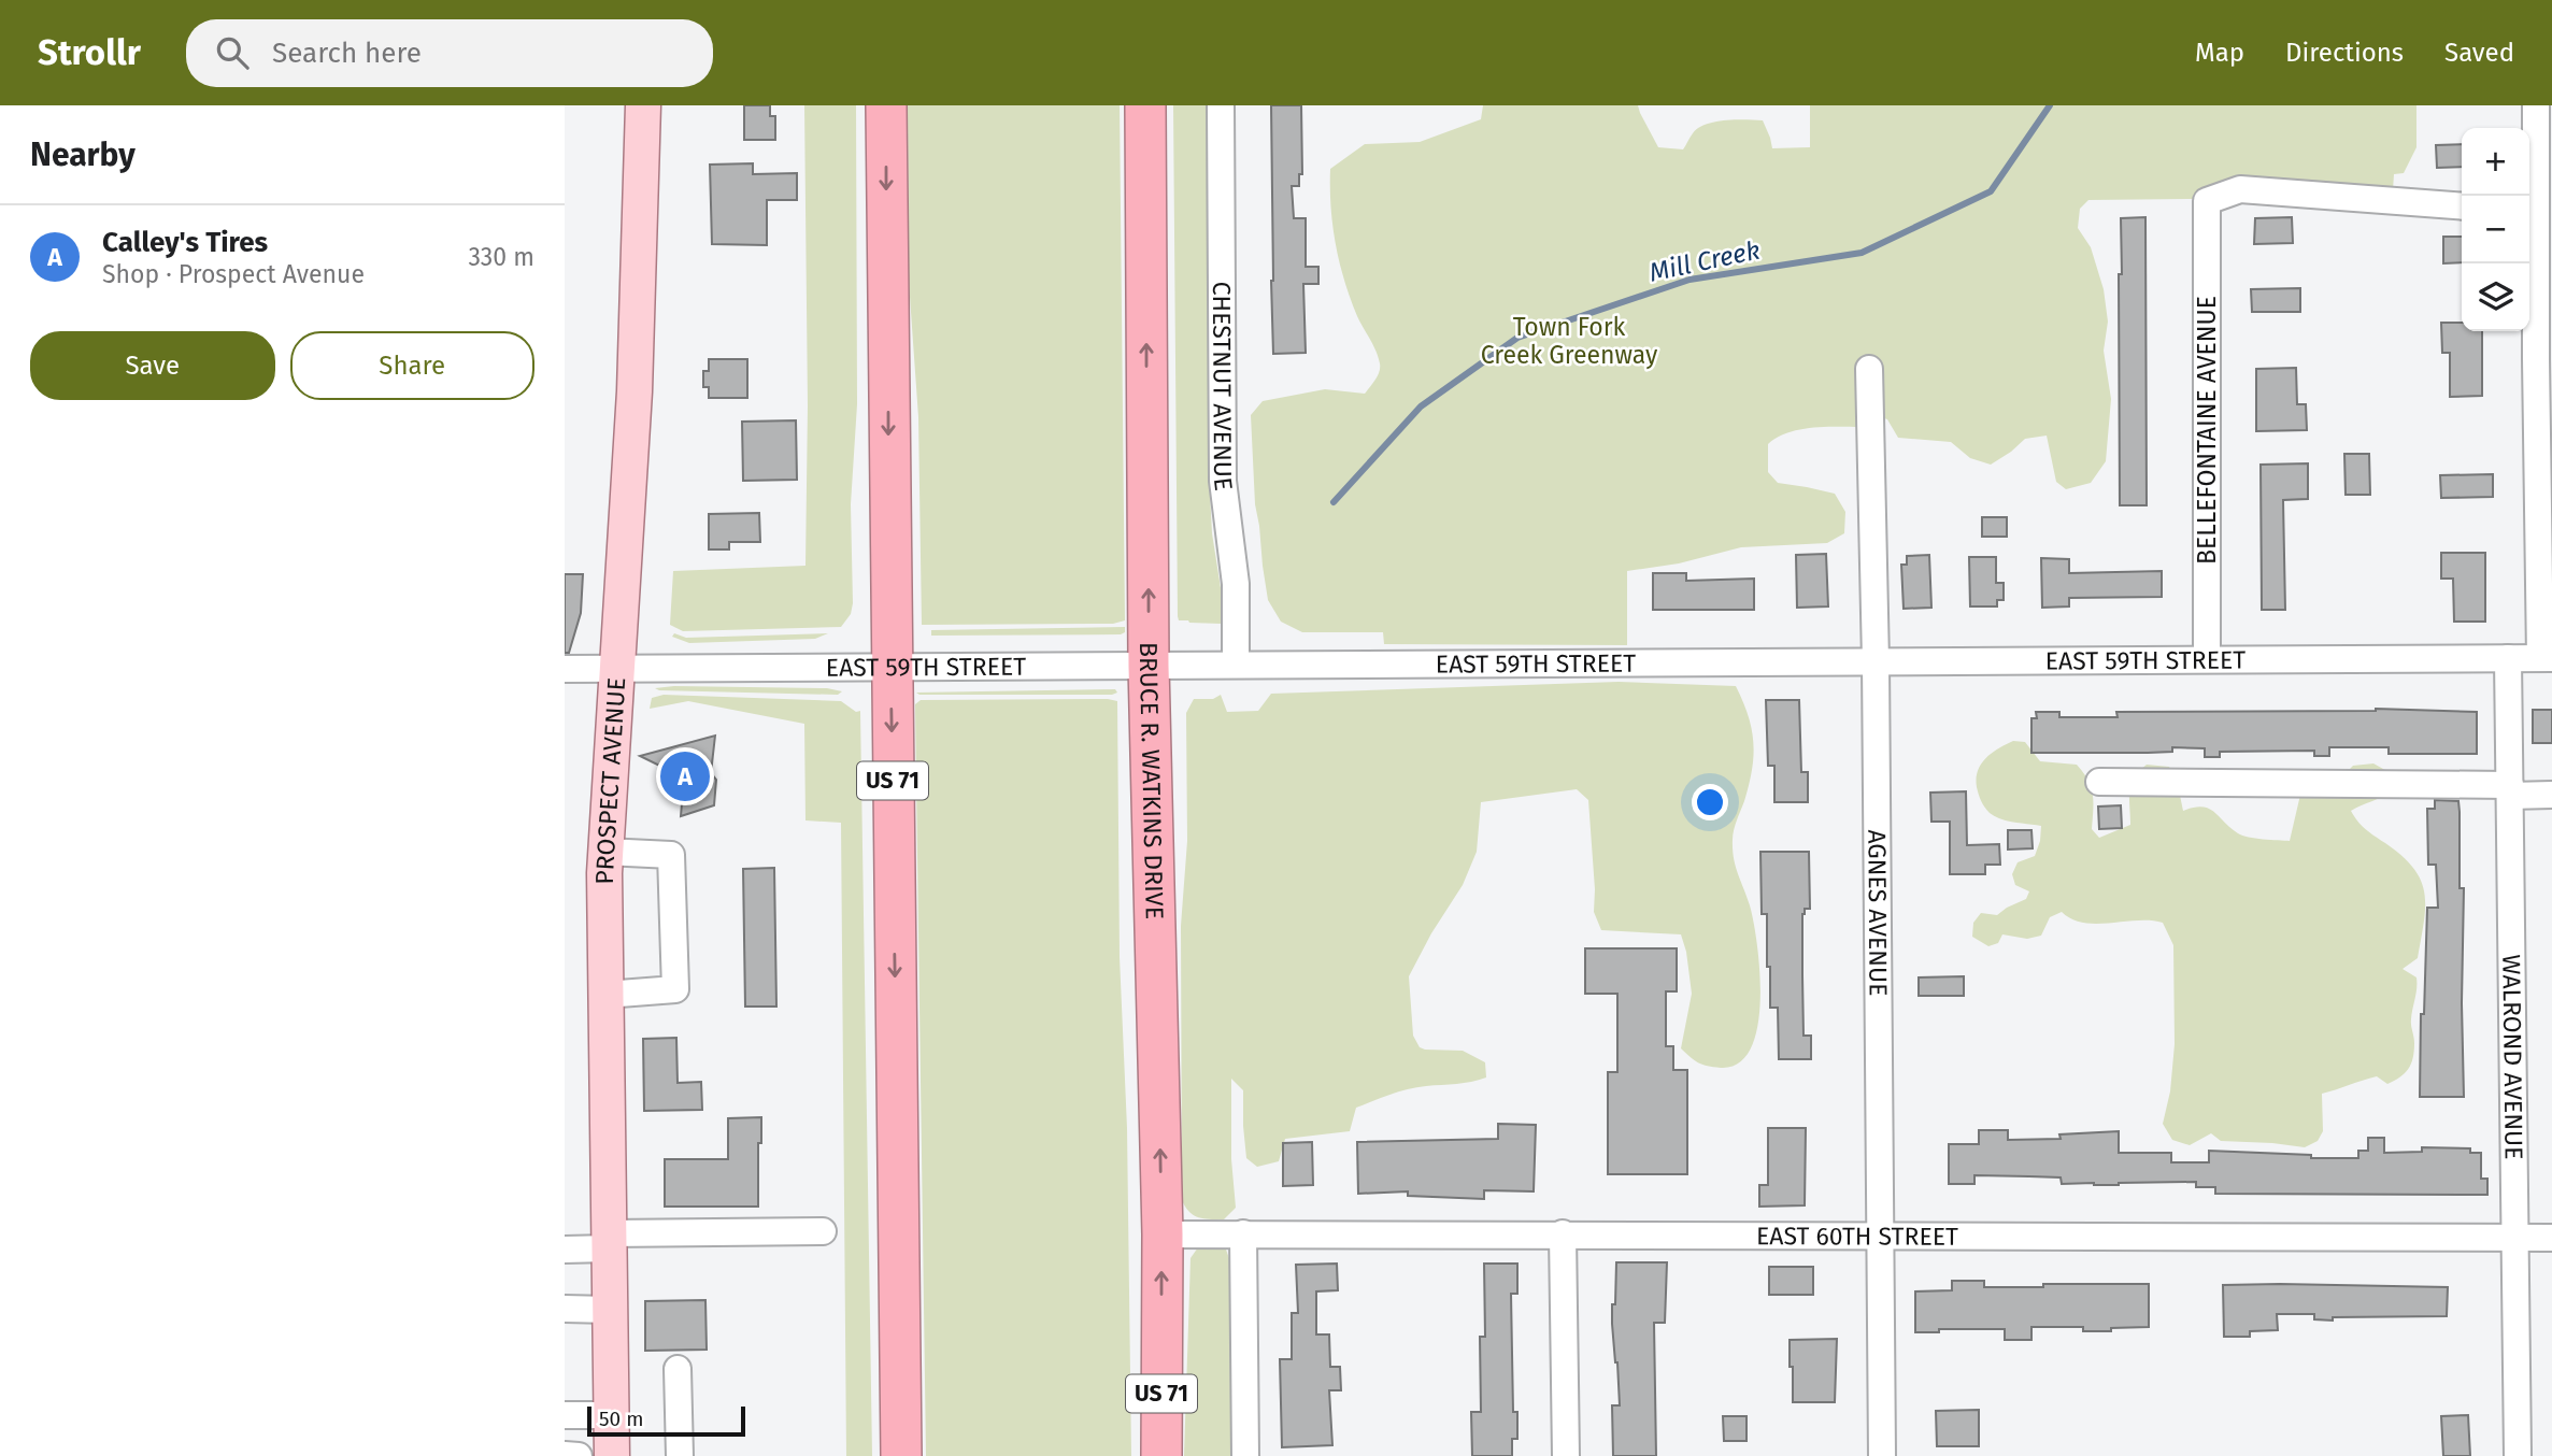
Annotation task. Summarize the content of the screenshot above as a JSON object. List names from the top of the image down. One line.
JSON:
{"streets":{"highway":["US 71","BRUCE R. WATKINS DRIVE"],"main road":["PROSPECT AVENUE"],"street":["CHESTNUT AVENUE","BELLEFONTAINE AVENUE","EAST 59TH STREET","AGNES AVENUE","WALROND AVENUE","EAST 60TH STREET"]},"crossings":[["CHESTNUT AVENUE","EAST 59TH STREET"],["BELLEFONTAINE AVENUE","EAST 59TH STREET"],["EAST 59TH STREET","PROSPECT AVENUE"],["EAST 59TH STREET","US 71"],["EAST 59TH STREET","BRUCE R. WATKINS DRIVE"],["EAST 59TH STREET","AGNES AVENUE"],["EAST 59TH STREET","WALROND AVENUE"],["BRUCE R. WATKINS DRIVE","EAST 60TH STREET"],["AGNES AVENUE","EAST 60TH STREET"],["WALROND AVENUE","EAST 60TH STREET"]],"water":["Mill Creek"],"parks":["Town Fork Creek Greenway"],"scale_bar":"50 m","page":{"header":"Strollr","search":"Search here","nav":["Map","Directions","Saved"],"heading":"Nearby","map_buttons":["+","−"],"list":[{"mark":"A","name":"Calley's Tires","note":"Shop · Prospect Avenue","value":"330 m"}],"buttons":["Save","Share"],"pins":"A","scale":"50 m"}}
